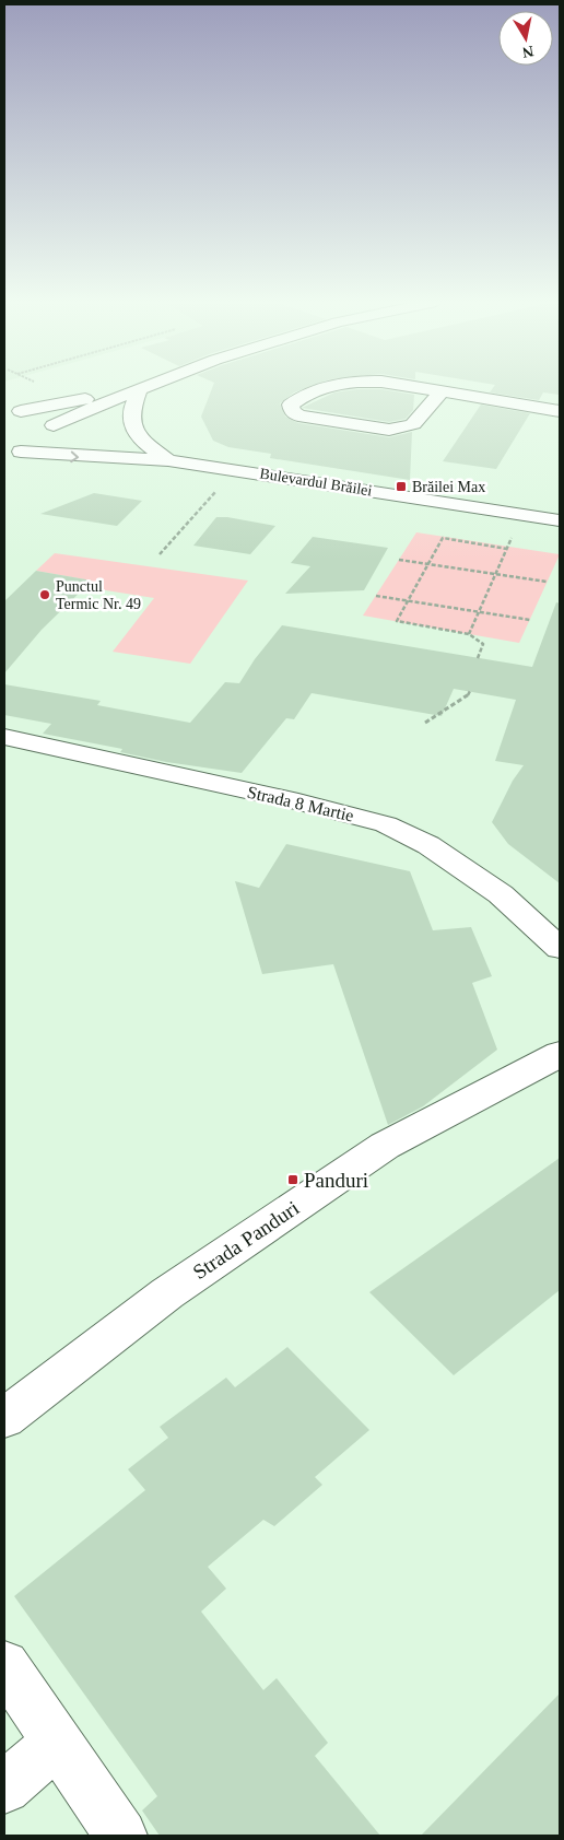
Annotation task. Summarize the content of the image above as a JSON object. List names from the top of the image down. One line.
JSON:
{"streets":{"main road":["Bulevardul Brăilei","Strada 8 Martie","Strada Panduri"]},"places":{"transit":["Brăilei Max","Panduri"],"other":["Punctul Termic Nr. 49"]},"north":"bottom"}
